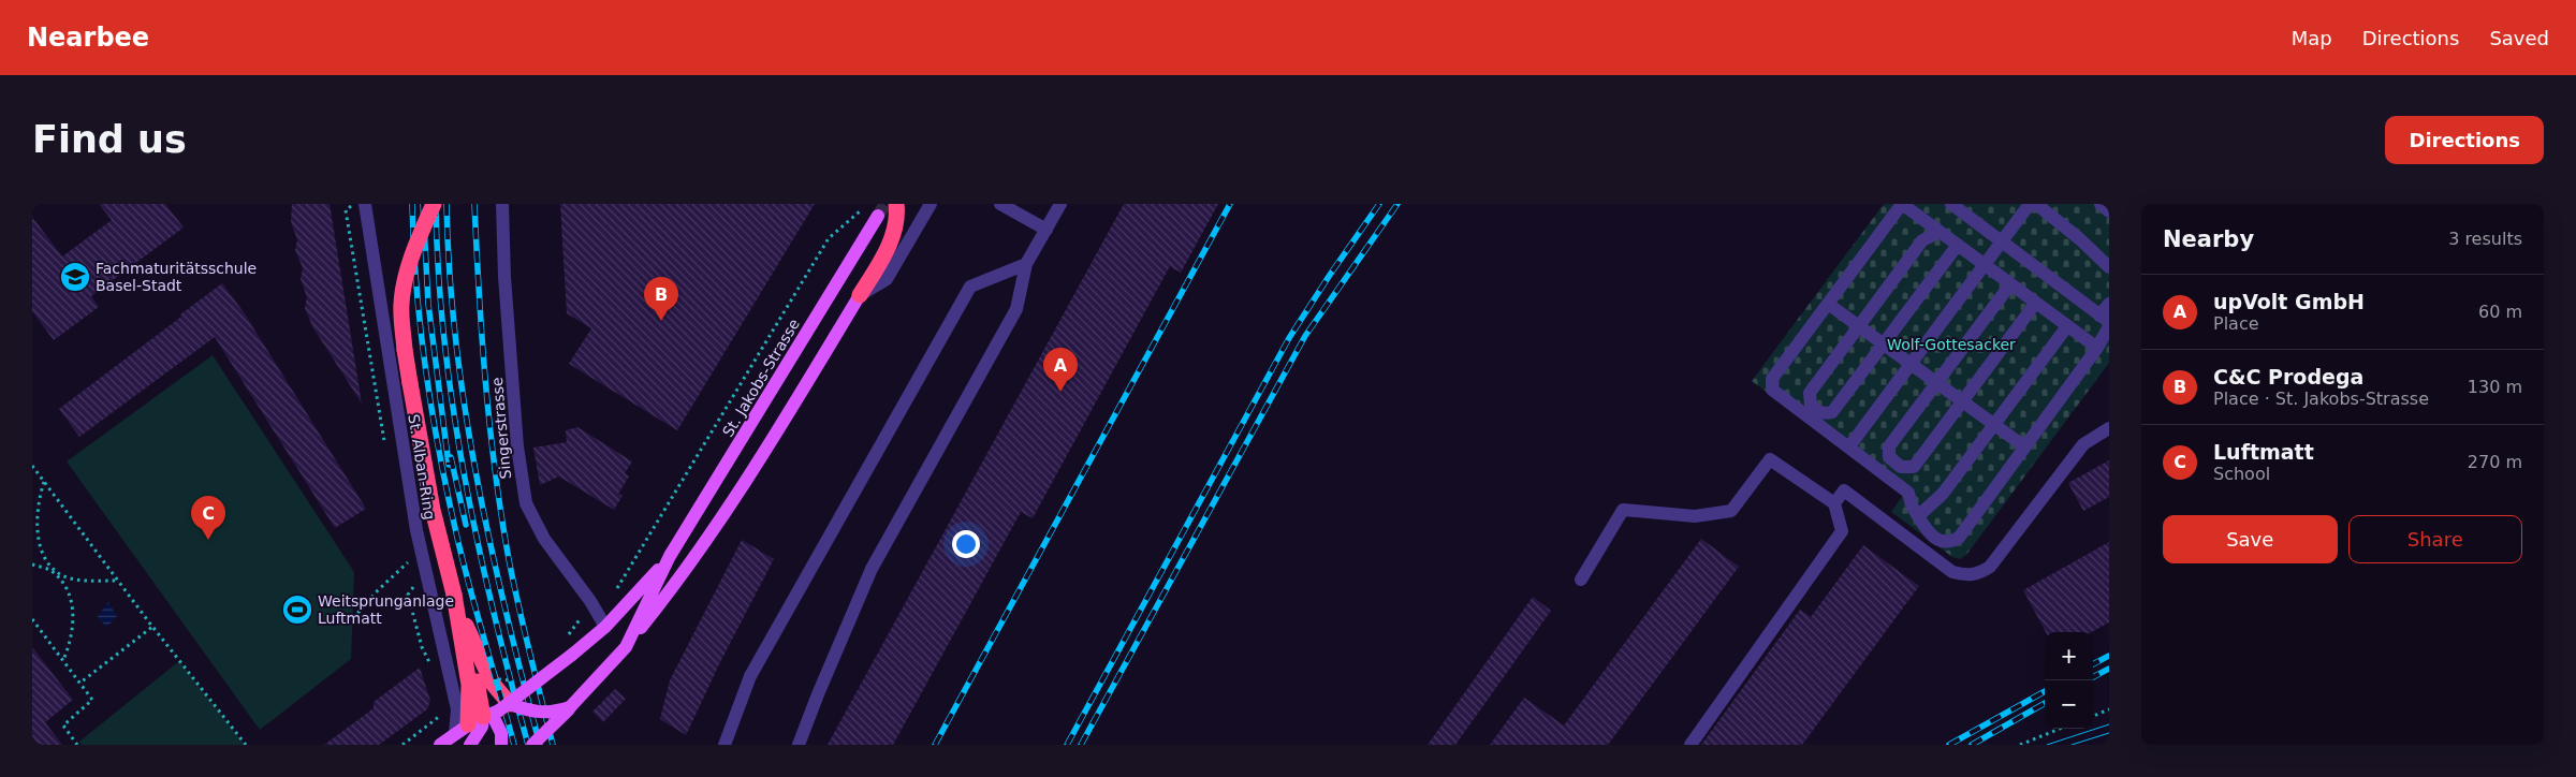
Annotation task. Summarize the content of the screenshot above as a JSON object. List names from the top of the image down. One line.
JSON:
{"streets":{"main road":["St. Jakobs-Strasse"],"street":["Singerstrasse","St. Alban-Ring"]},"crossings":[["St. Jakobs-Strasse","Singerstrasse"],["St. Jakobs-Strasse","St. Alban-Ring"]],"parks":["Wolf-Gottesacker"],"places":{"school or university":["Fachmaturitätsschule Basel-Stadt"],"sports":["Weitsprunganlage Luftmatt"]},"page":{"header":"Nearbee","nav":["Map","Directions","Saved"],"buttons":["Directions",["Save","Share"]],"title":"Find us","heading":["Nearby","3 results"],"list":[{"mark":"A","name":"upVolt GmbH","note":"Place","value":"60 m"},{"mark":"B","name":"C&C Prodega","note":"Place · St. Jakobs-Strasse","value":"130 m"},{"mark":"C","name":"Luftmatt","note":"School","value":"270 m"}],"pins":["B","A","C"],"map_buttons":["+","−"]}}
